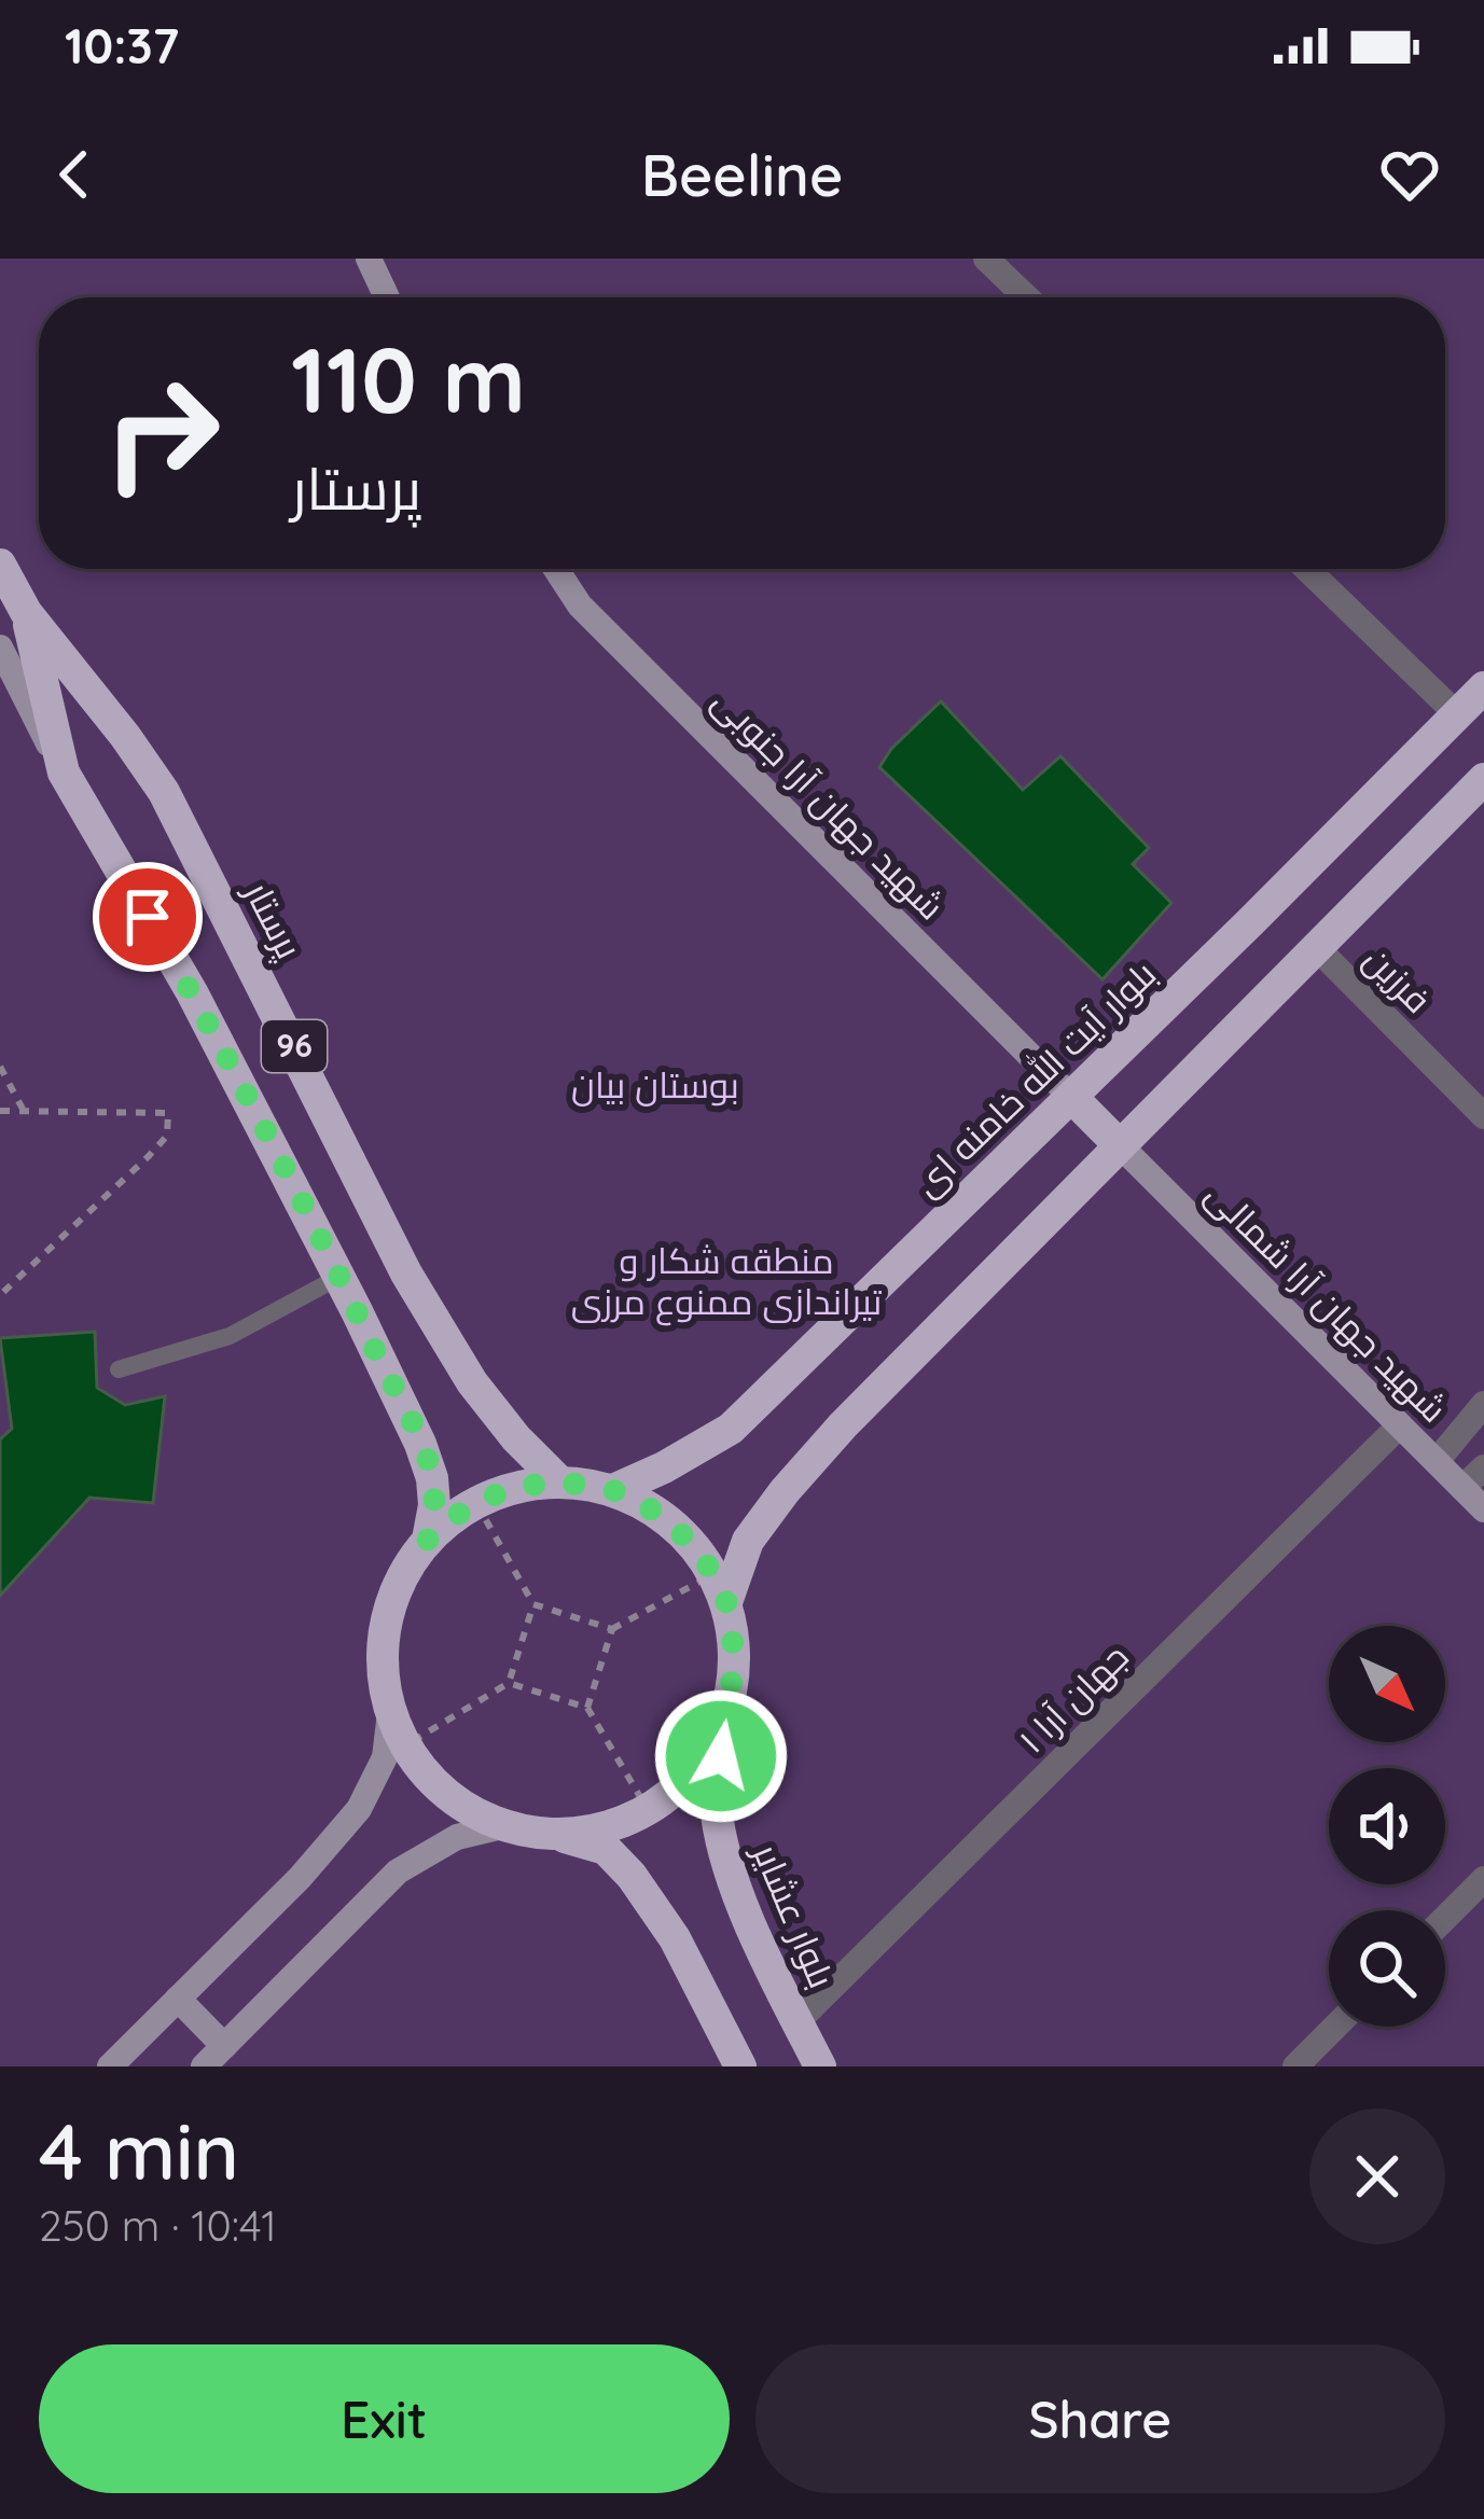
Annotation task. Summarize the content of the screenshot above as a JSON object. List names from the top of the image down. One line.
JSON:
{"streets":{"main road":["پرستار","96","بلوار آیت الله خامنه ای","بلوار عشایر"],"street":["شهید جهان آرا جنوبی","فرزین","شهید جهان آرا شمالی","جهان آرا ۱"]},"crossings":[["شهید جهان آرا جنوبی","بلوار آیت الله خامنه ای"],["پرستار","96"],["شهید جهان آرا شمالی","جهان آرا ۱"],["جهان آرا ۱","بلوار عشایر"]],"parks":["بوستان بیان","منطقه شکار و تیراندازی ممنوع مرزی"],"north":"bottom right","page":{"status":"10:37","header":"Beeline","turn":["110 m","پرستار"],"heading":["4 min","250 m · 10:41"],"buttons":["Exit","Share"]}}
